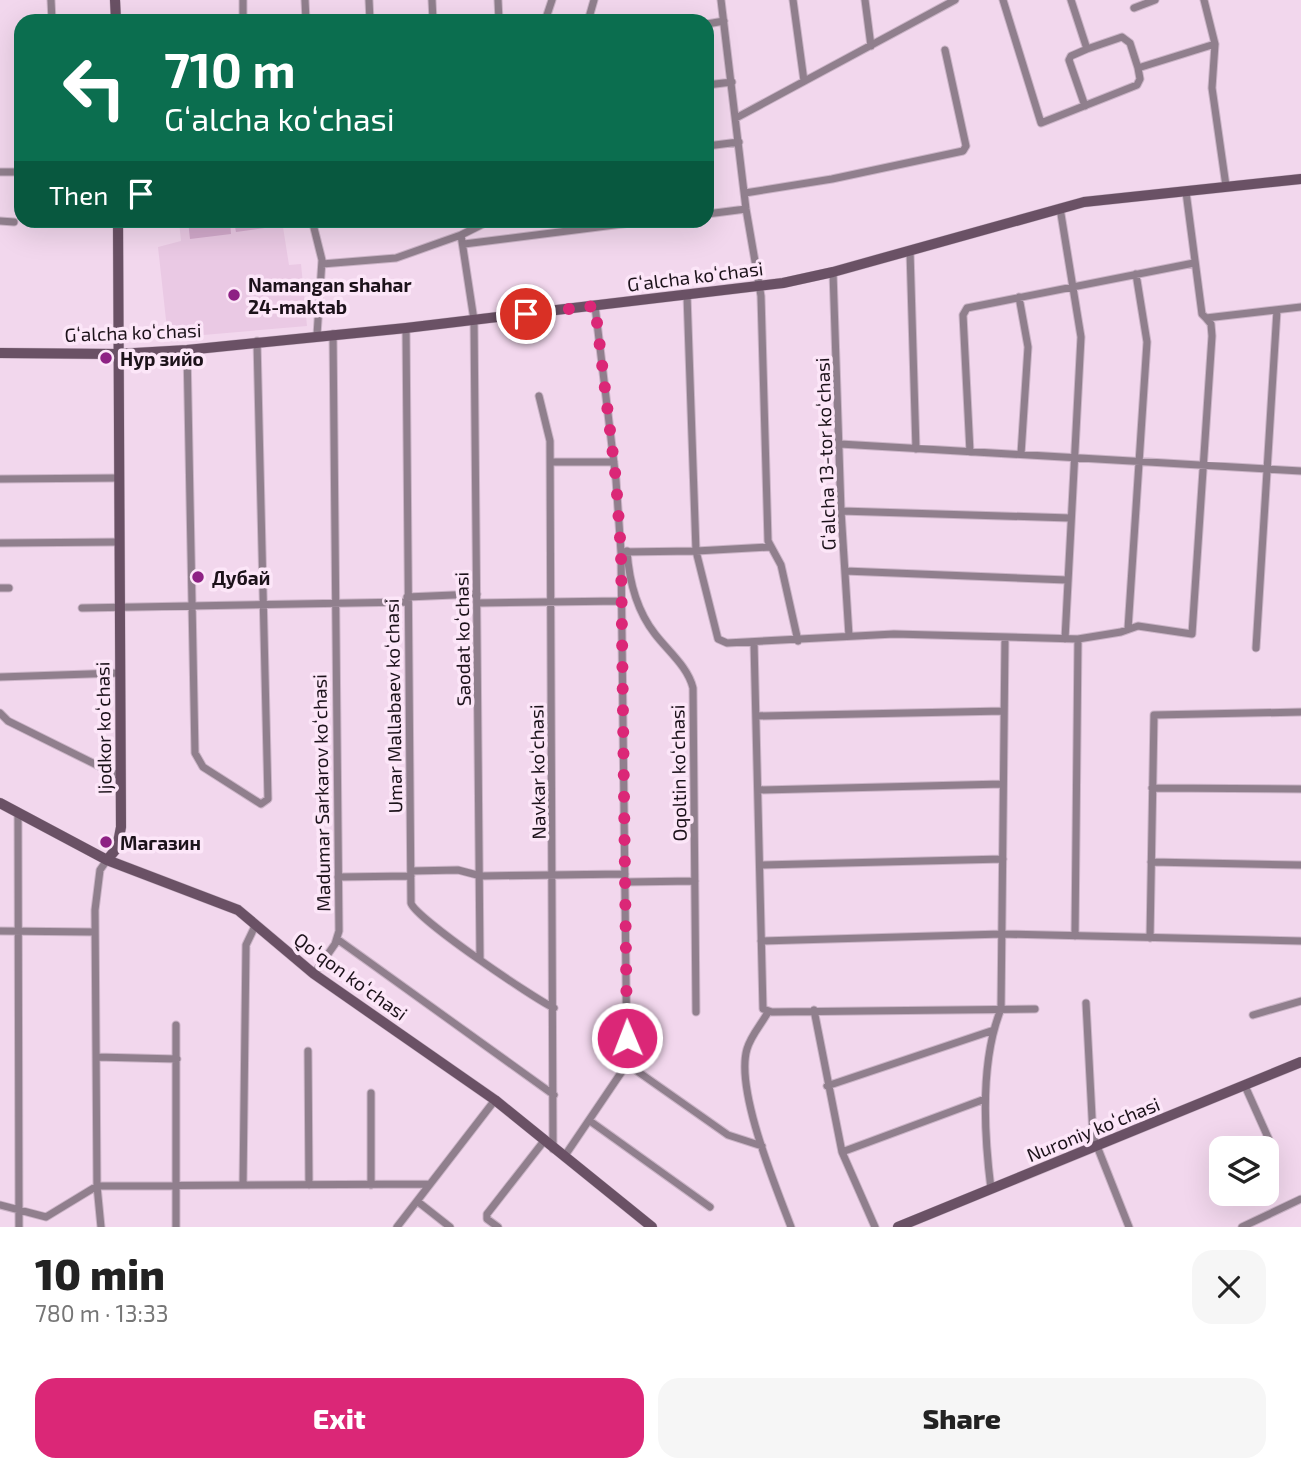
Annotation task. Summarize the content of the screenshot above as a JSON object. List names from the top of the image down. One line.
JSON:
{"streets":{"street":["Gʻalcha koʻchasi","Gʻalcha 13-tor koʻchasi","Saodat koʻchasi","Umar Mallabaev koʻchasi","Ijodkor koʻchasi","Navkar koʻchasi","Oqoltin koʻchasi","Madumar Sarkarov koʻchasi","Qoʻqon koʻchasi","Nuroniy koʻchasi"]},"crossings":[["Gʻalcha koʻchasi","Gʻalcha 13-tor koʻchasi"],["Gʻalcha koʻchasi","Saodat koʻchasi"],["Gʻalcha koʻchasi","Umar Mallabaev koʻchasi"],["Gʻalcha koʻchasi","Ijodkor koʻchasi"],["Gʻalcha koʻchasi","Madumar Sarkarov koʻchasi"],["Saodat koʻchasi","Umar Mallabaev koʻchasi"],["Umar Mallabaev koʻchasi","Navkar koʻchasi"],["Ijodkor koʻchasi","Qoʻqon koʻchasi"],["Navkar koʻchasi","Qoʻqon koʻchasi"],["Madumar Sarkarov koʻchasi","Qoʻqon koʻchasi"]],"places":["Namangan shahar 24-maktab","Нур зийо","Дубай","Магазин"],"page":{"turn":["710 m","Gʻalcha koʻchasi"],"then":"Then","heading":["10 min","780 m · 13:33"],"buttons":["Exit","Share"]}}
